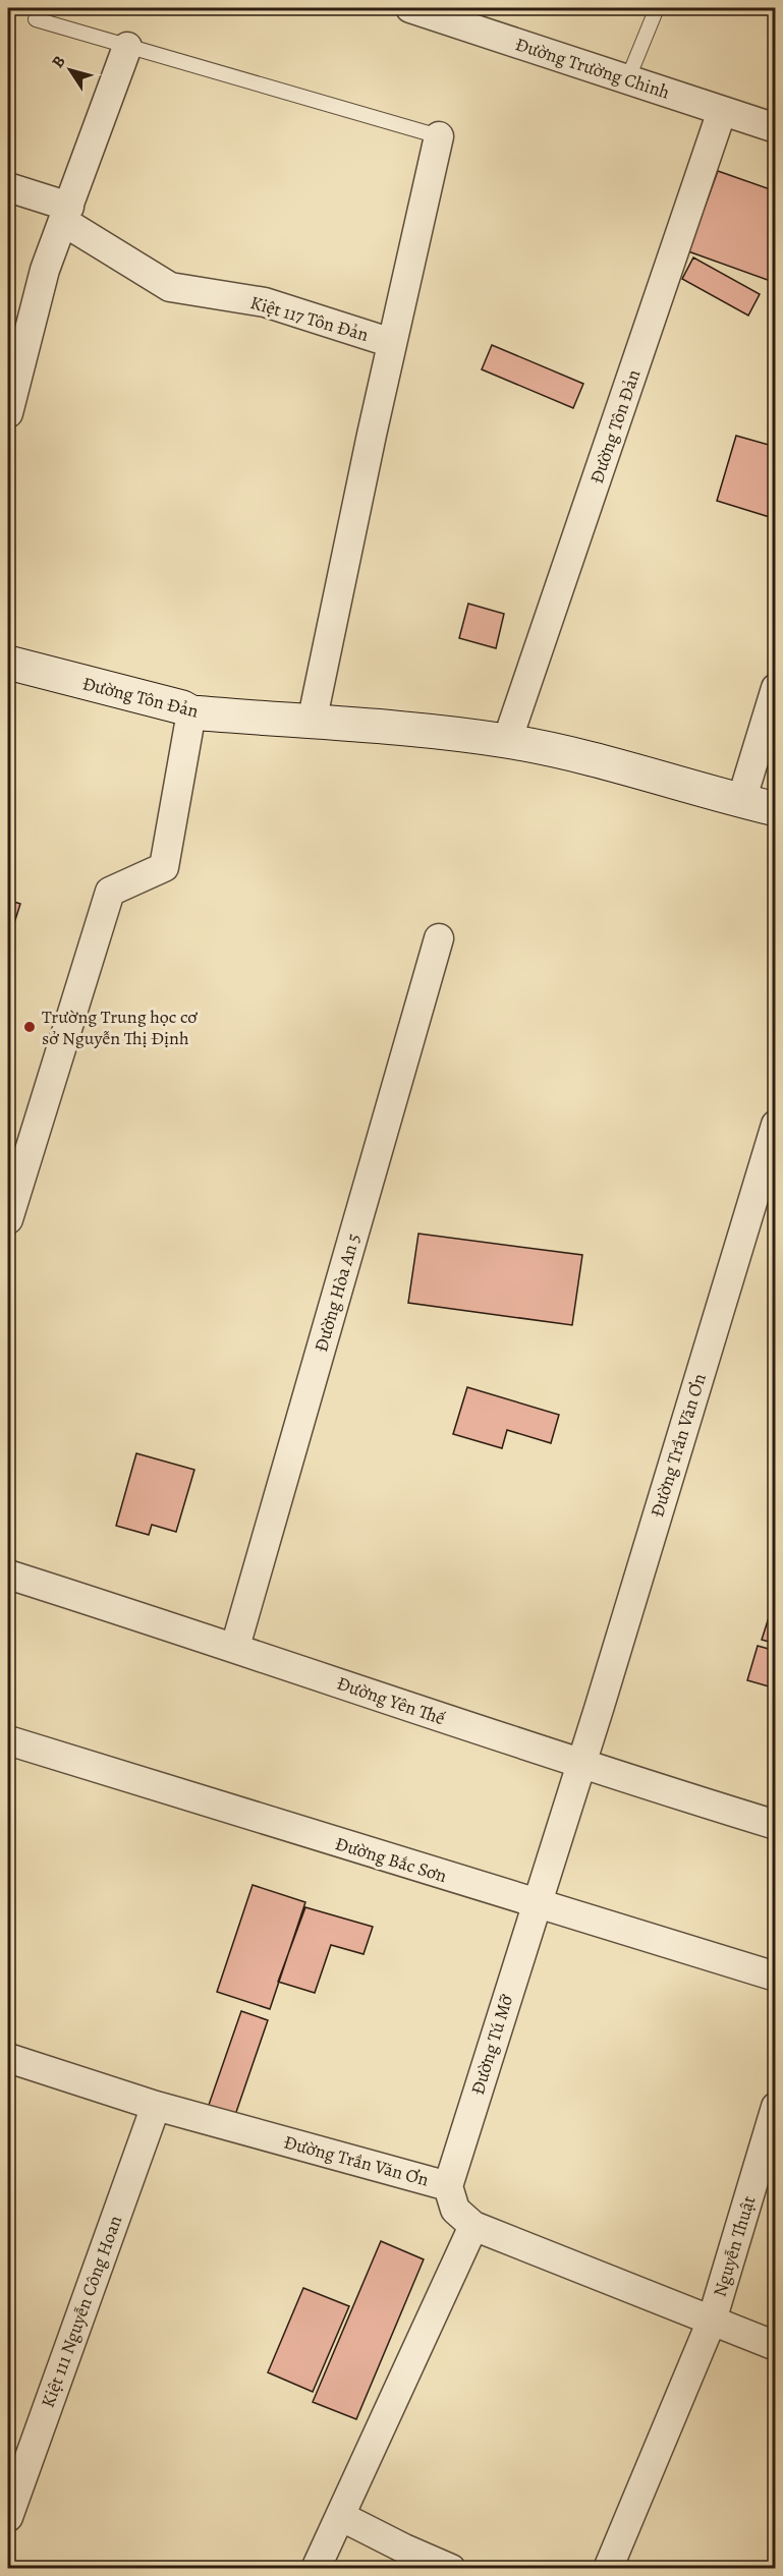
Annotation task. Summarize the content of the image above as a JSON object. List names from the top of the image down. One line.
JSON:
{"streets":{"street":["Đường Trường Chinh","Kiệt 117 Tôn Đản","Đường Tôn Đản","Đường Hòa An 5","Đường Trần Văn Ơn","Đường Yên Thế","Đường Bắc Sơn","Đường Tú Mỡ","Nguyễn Thuật","Kiệt 111 Nguyễn Công Hoan"]},"crossings":[["Đường Trường Chinh","Đường Tôn Đản"],["Đường Hòa An 5","Đường Yên Thế"],["Đường Trần Văn Ơn","Đường Yên Thế"],["Đường Trần Văn Ơn","Đường Tú Mỡ"],["Đường Trần Văn Ơn","Nguyễn Thuật"],["Đường Trần Văn Ơn","Kiệt 111 Nguyễn Công Hoan"],["Đường Bắc Sơn","Đường Tú Mỡ"]],"places":["Trường Trung học cơ sở Nguyễn Thị Định"],"north":"top left"}
